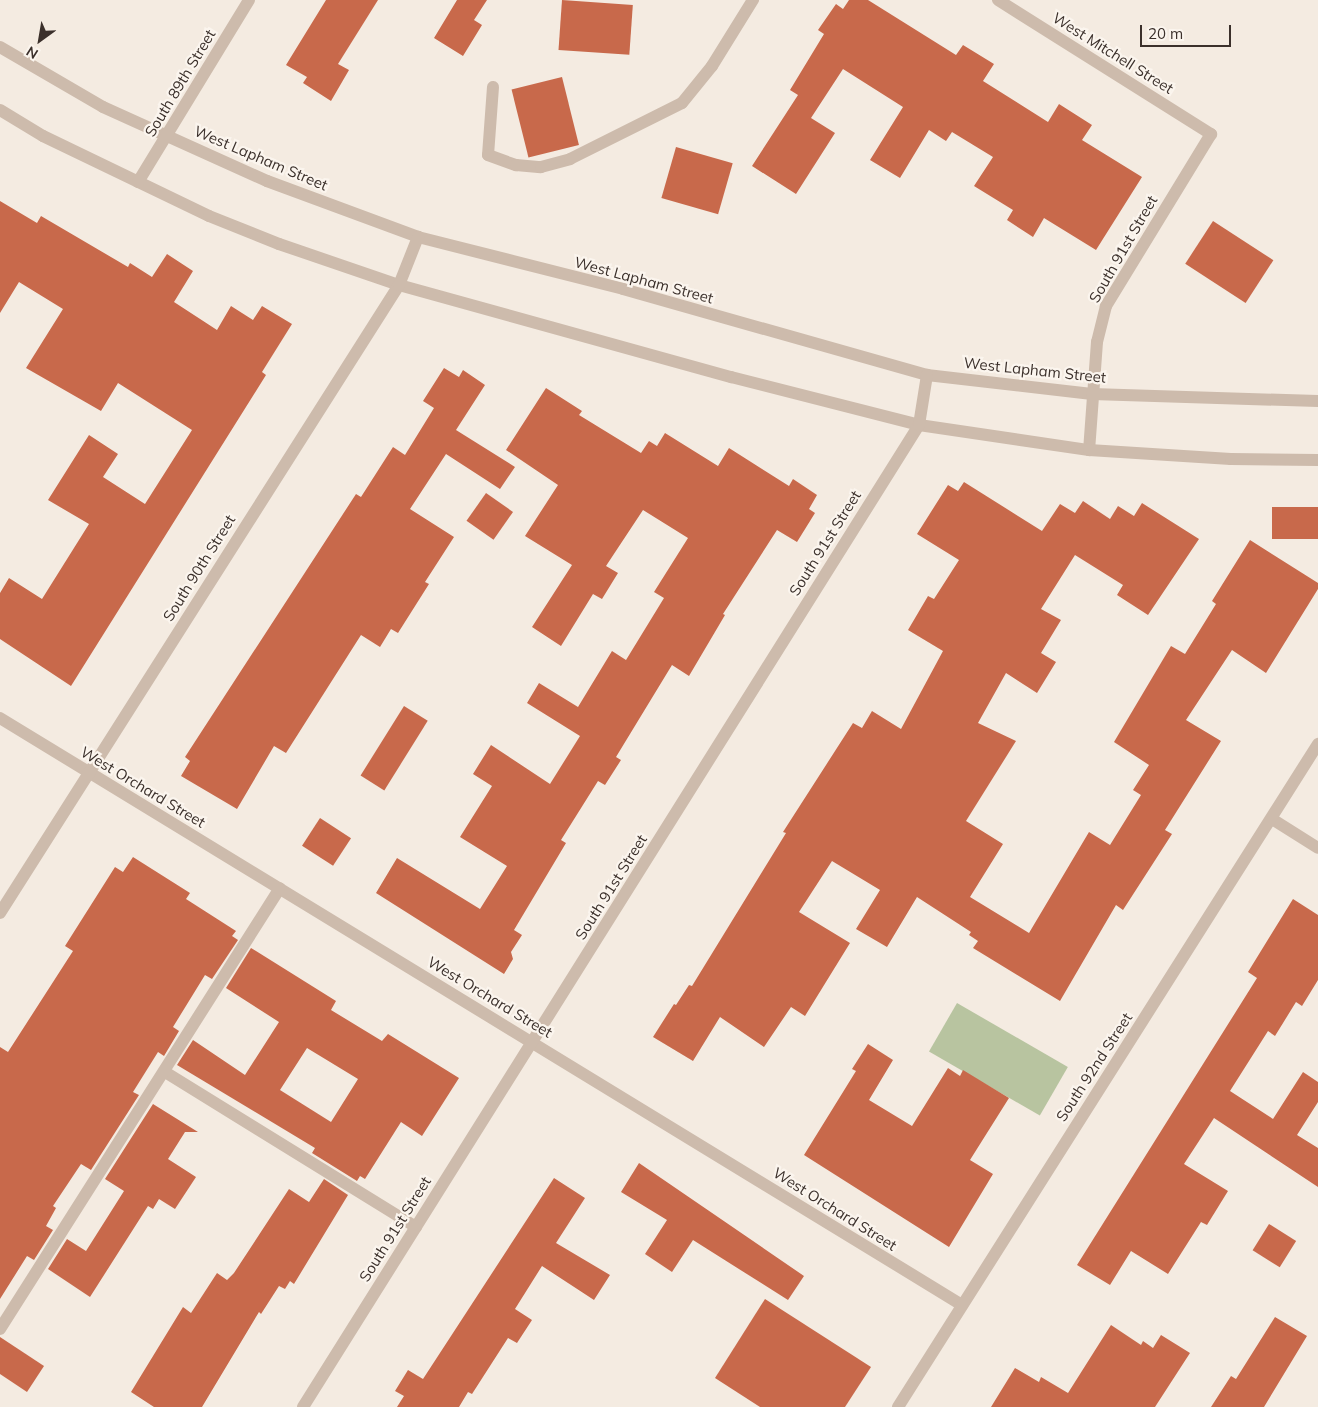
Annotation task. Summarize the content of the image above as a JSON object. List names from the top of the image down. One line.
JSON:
{"streets":{"street":["West Mitchell Street","South 89th Street","West Lapham Street","South 91st Street","South 90th Street","West Orchard Street","South 92nd Street"]},"crossings":[["West Mitchell Street","South 91st Street"],["South 89th Street","West Lapham Street"],["West Lapham Street","South 91st Street"],["West Lapham Street","South 90th Street"],["South 91st Street","West Orchard Street"],["South 90th Street","West Orchard Street"],["West Orchard Street","South 92nd Street"]],"scale_bar":"20 m","north":"bottom left"}
